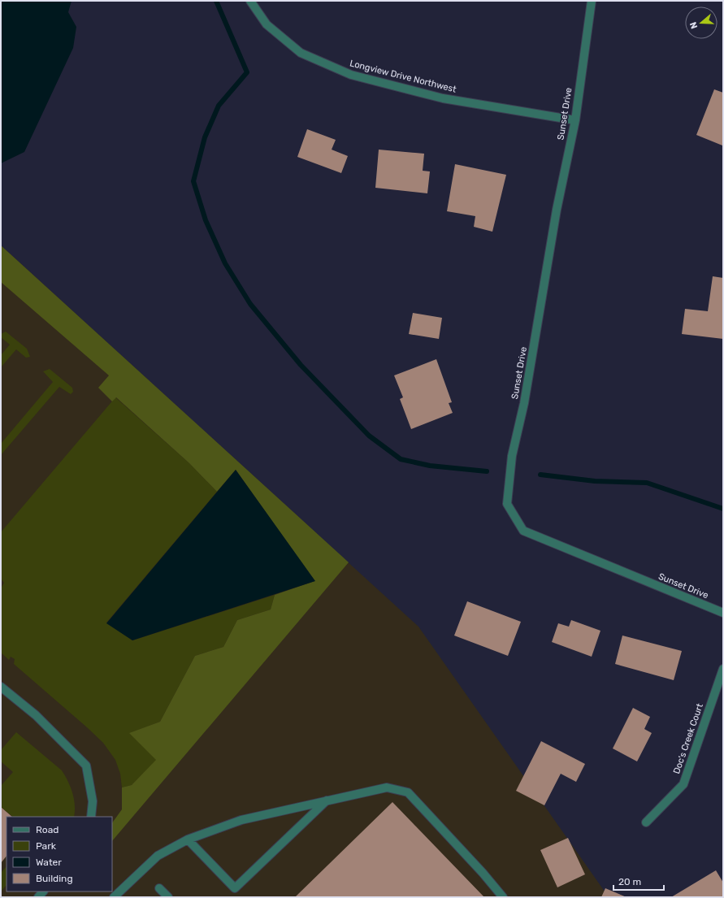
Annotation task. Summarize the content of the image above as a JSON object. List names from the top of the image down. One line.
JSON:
{"streets":{"street":["Longview Drive Northwest","Sunset Drive","Doc's Creek Court"]},"crossings":[["Longview Drive Northwest","Sunset Drive"]],"legend":["Road","Park","Water","Building"],"scale_bar":"20 m","north":"left"}
